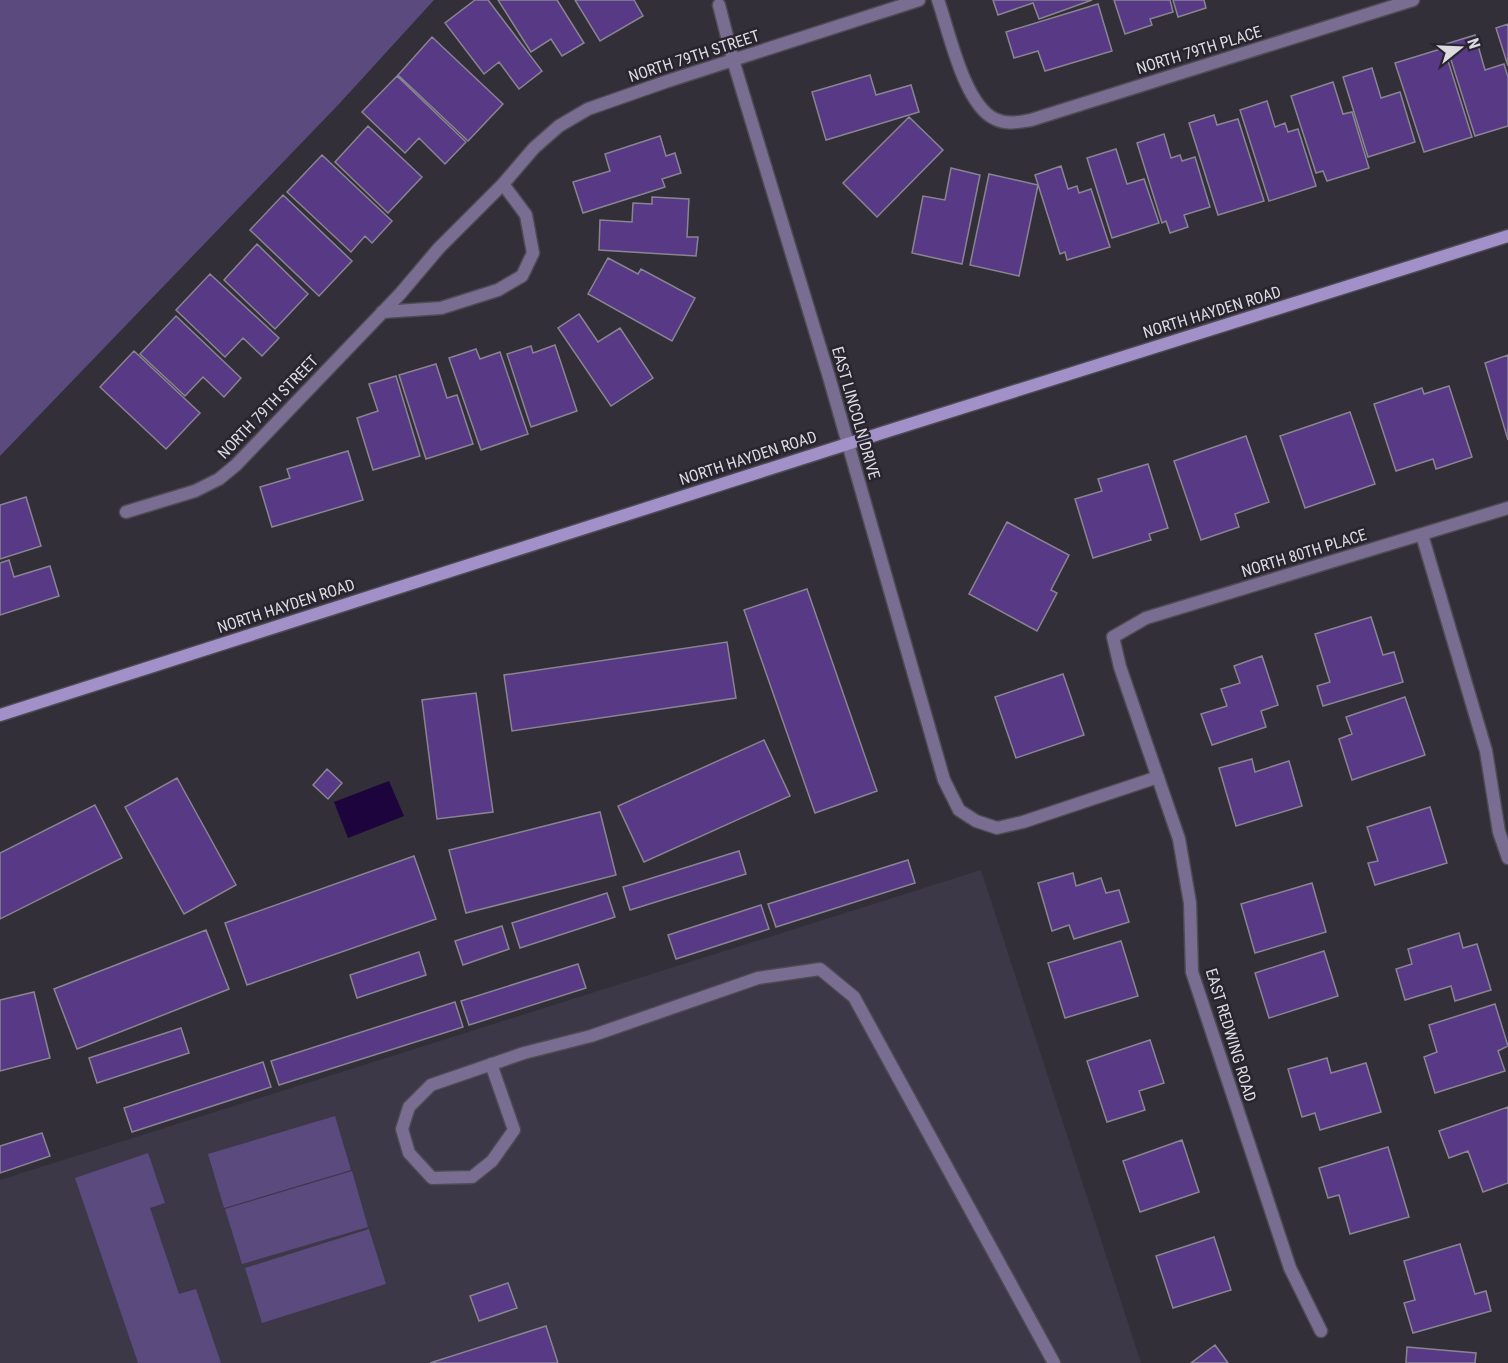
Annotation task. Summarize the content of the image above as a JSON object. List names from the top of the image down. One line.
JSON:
{"streets":{"main road":["NORTH HAYDEN ROAD"],"street":["NORTH 79TH PLACE","NORTH 79TH STREET","EAST LINCOLN DRIVE","NORTH 80TH PLACE","EAST REDWING ROAD"]},"crossings":[["NORTH 79TH STREET","EAST LINCOLN DRIVE"],["NORTH HAYDEN ROAD","EAST LINCOLN DRIVE"],["EAST LINCOLN DRIVE","EAST REDWING ROAD"],["NORTH 80TH PLACE","EAST REDWING ROAD"]],"north":"right"}
